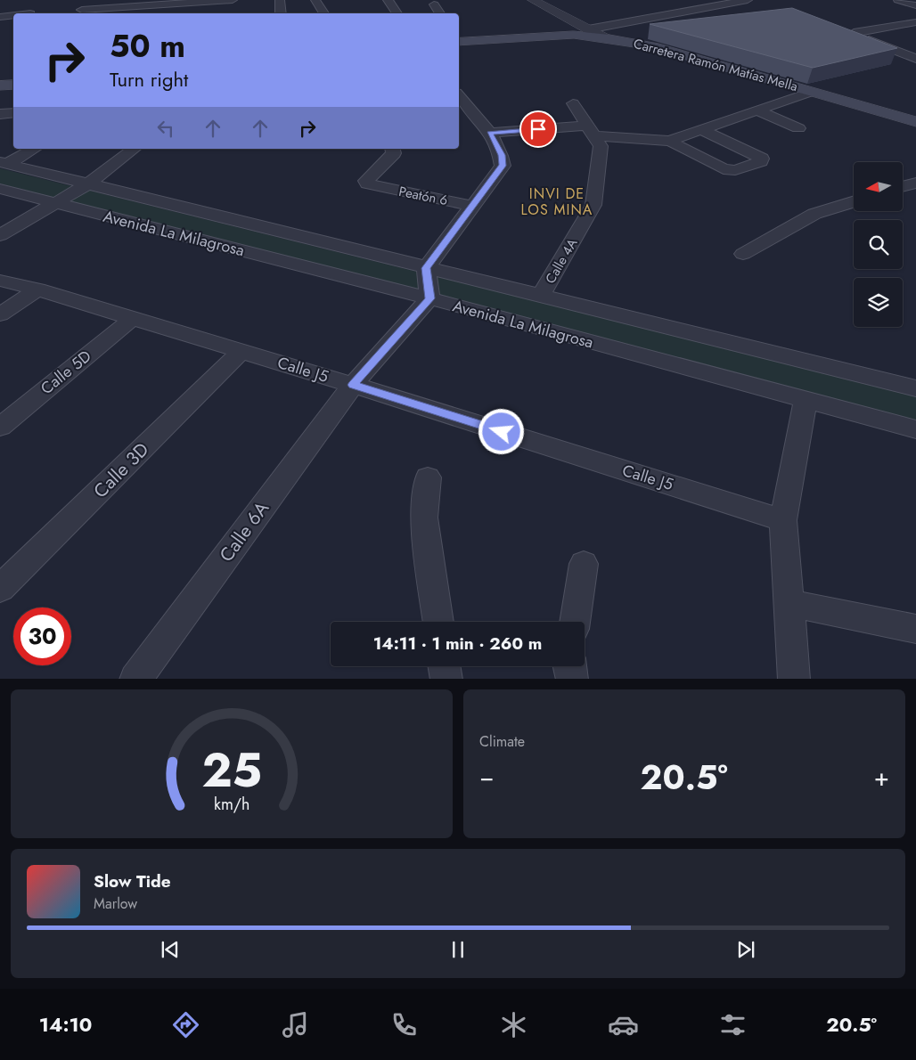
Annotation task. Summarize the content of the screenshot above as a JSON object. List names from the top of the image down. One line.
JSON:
{"streets":{"main road":["Carretera Ramón Matías Mella"],"street":["Peatón 6","Avenida La Milagrosa","Calle 4A","Calle J5","Calle 5D","Calle 3D","Calle 6A"]},"crossings":[["Avenida La Milagrosa","Calle 4A"],["Avenida La Milagrosa","Calle 6A"],["Calle J5","Calle 5D"],["Calle J5","Calle 3D"],["Calle J5","Calle 6A"]],"districts":["INVI DE LOS MINA"],"north":"left","page":{"turn":["50 m","Turn right"],"limit":"30","trip":"14:11 · 1 min · 260 m","tile":"Climate","heat":["−","20.5°","+"],"song":["Slow Tide","Marlow"],"tabs":["14:10","20.5°"],"gauge":["25","km/h"]}}
